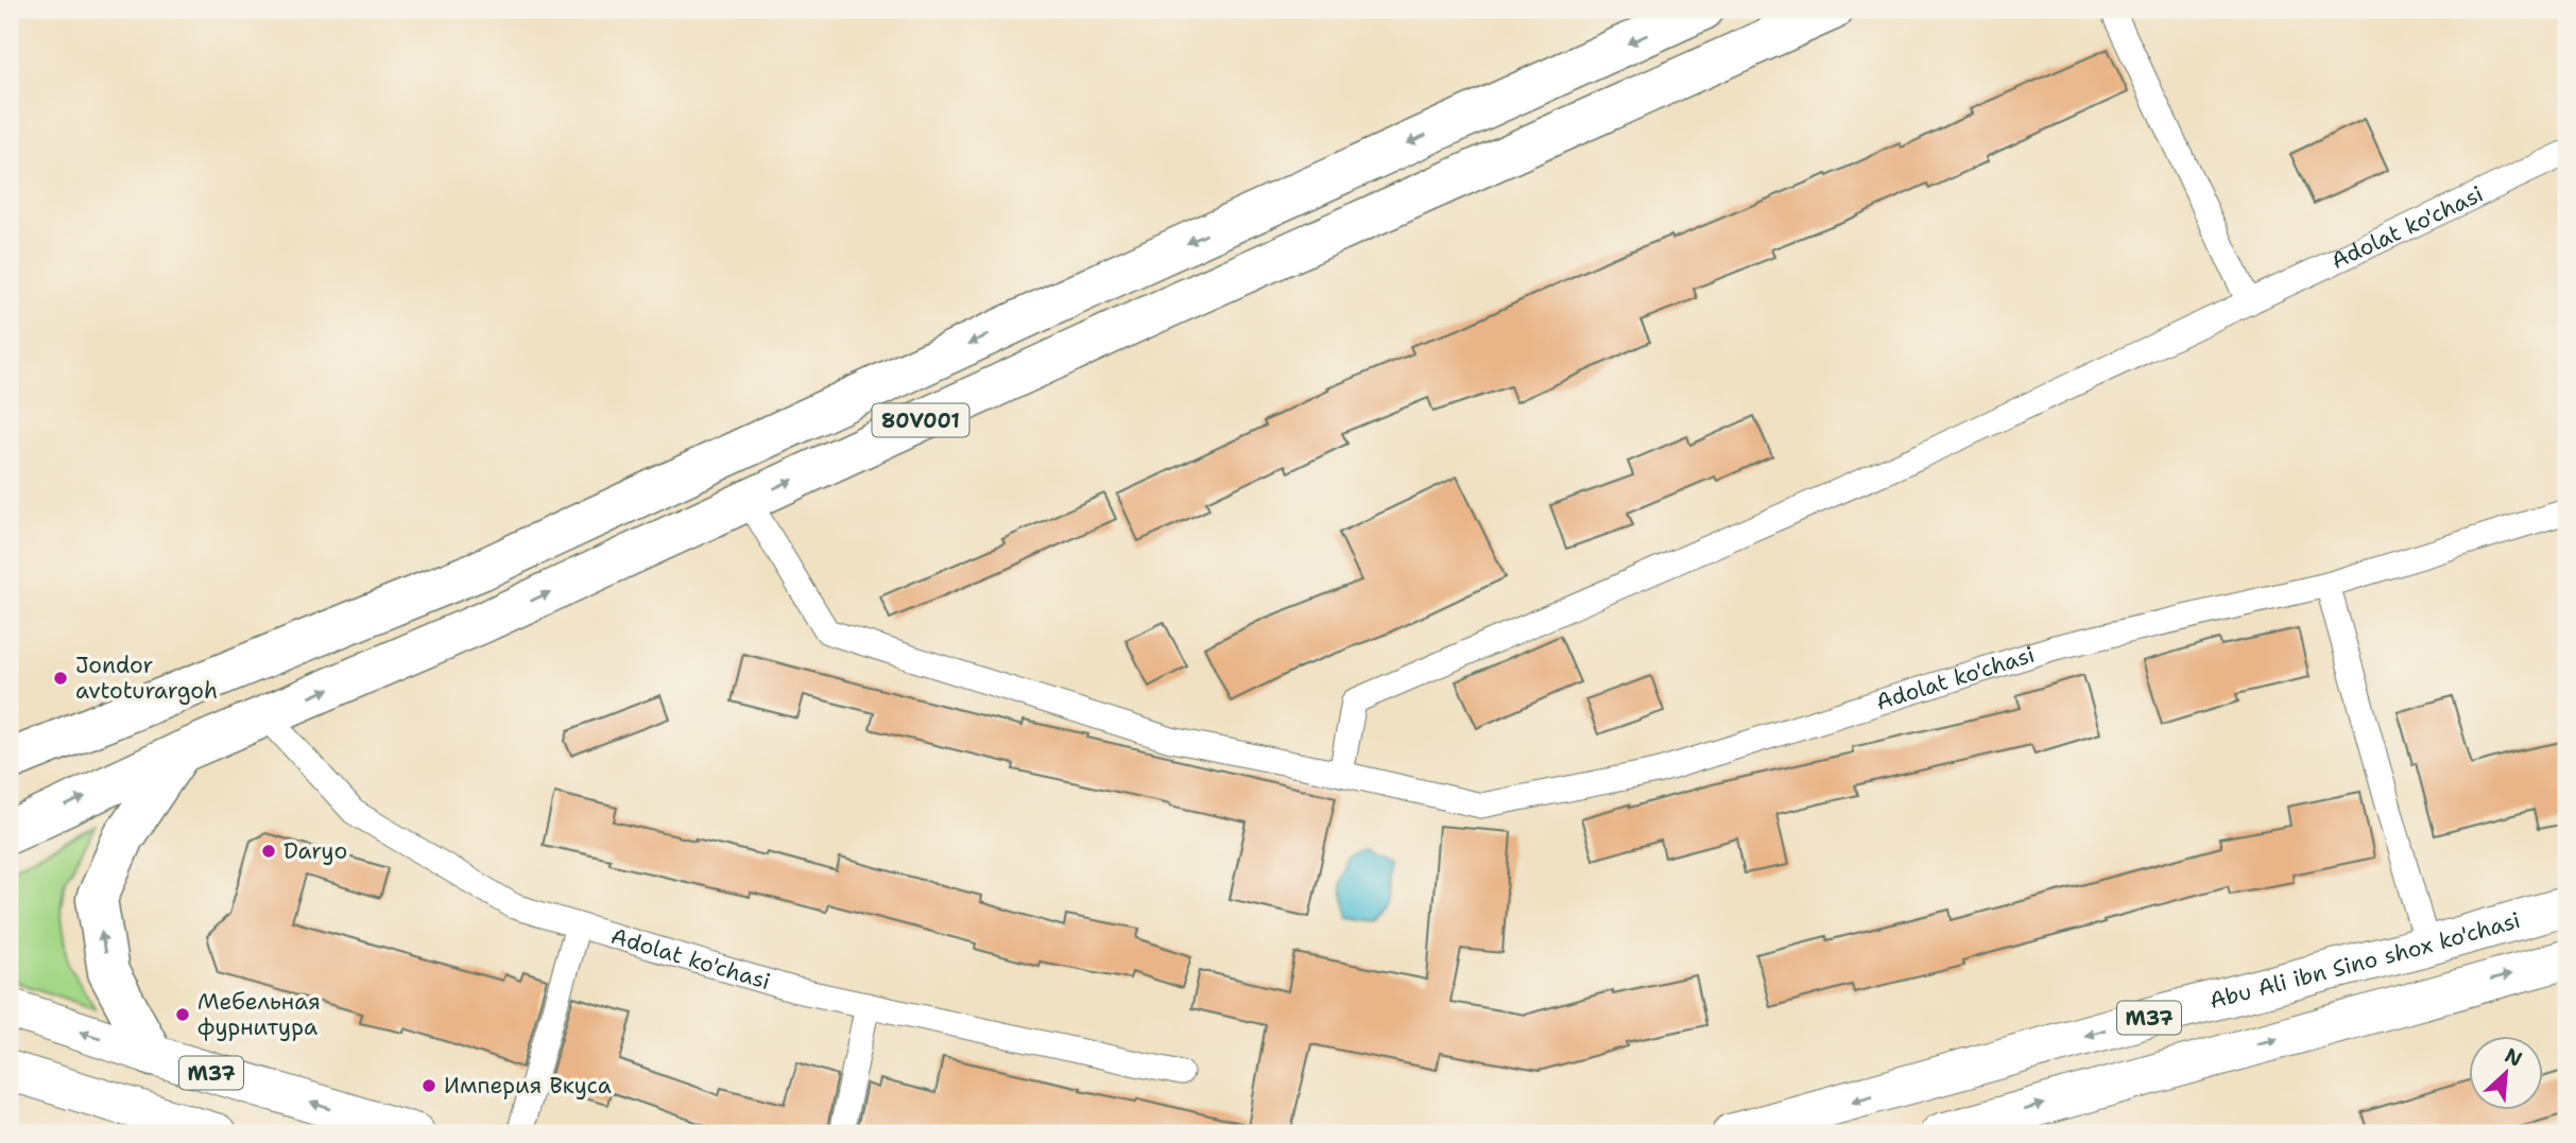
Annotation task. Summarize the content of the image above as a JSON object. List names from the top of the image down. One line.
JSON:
{"streets":{"highway":["80V001"],"main road":["Abu Ali ibn Sino shox ko'chasi","M37"],"street":["Adolat ko'chasi"]},"crossings":[["Adolat ko'chasi","80V001"]],"places":["Jondor avtoturargoh","Daryo","Мебельная фурнитура","Империя Вкуса"],"north":"top right"}
